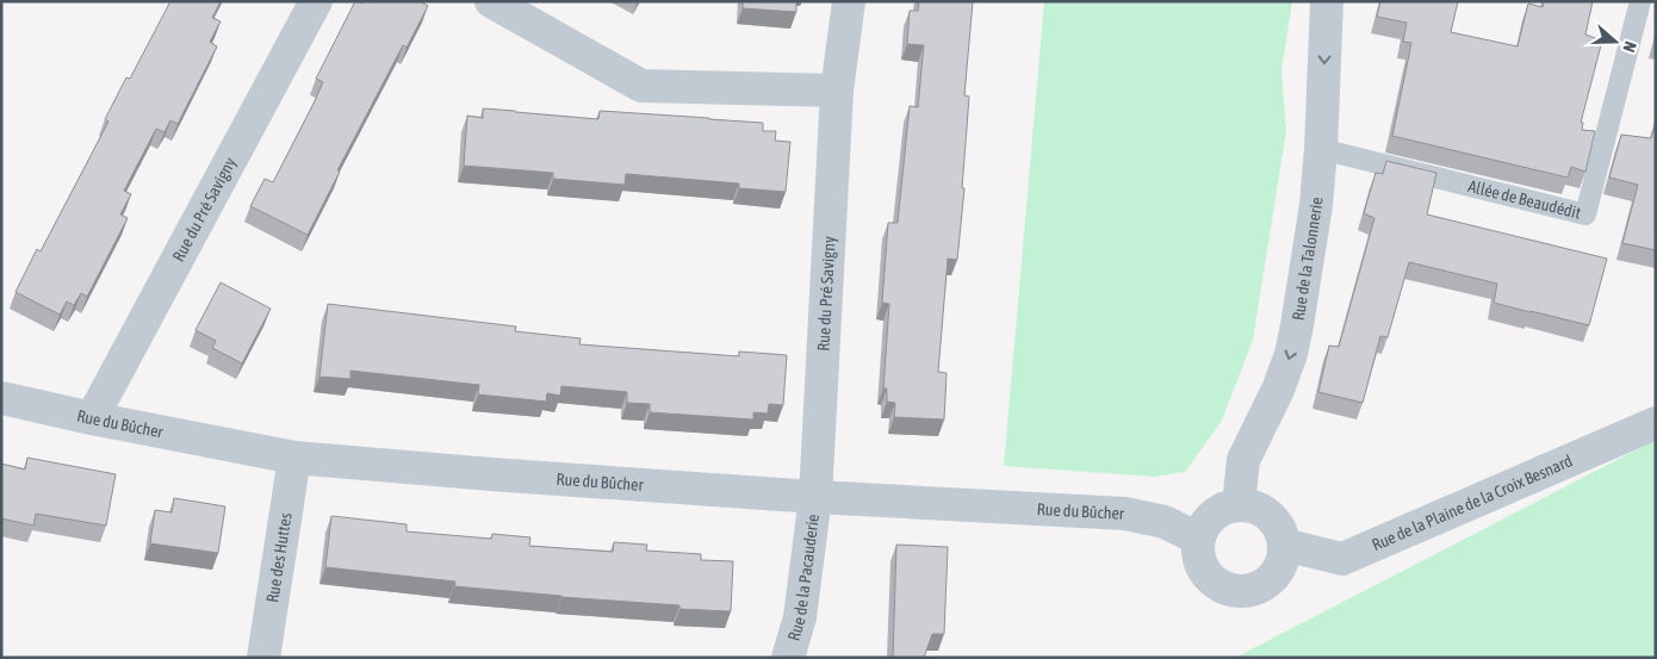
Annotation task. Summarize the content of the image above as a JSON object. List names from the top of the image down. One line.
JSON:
{"streets":{"street":["Rue du Pré Savigny","Rue de la Talonnerie","Rue du Bûcher","Rue de la Plaine de la Croix Besnard","Rue des Huttes","Rue de la Pacauderie"],"lane":["Allée de Beaudédit"]},"crossings":[["Allée de Beaudédit","Rue de la Talonnerie"],["Rue du Pré Savigny","Rue du Bûcher"],["Rue du Pré Savigny","Rue de la Pacauderie"],["Rue de la Talonnerie","Rue du Bûcher"],["Rue de la Talonnerie","Rue de la Plaine de la Croix Besnard"],["Rue du Bûcher","Rue de la Plaine de la Croix Besnard"],["Rue du Bûcher","Rue des Huttes"],["Rue du Bûcher","Rue de la Pacauderie"]],"one_way":["Rue de la Talonnerie"],"north":"right"}
